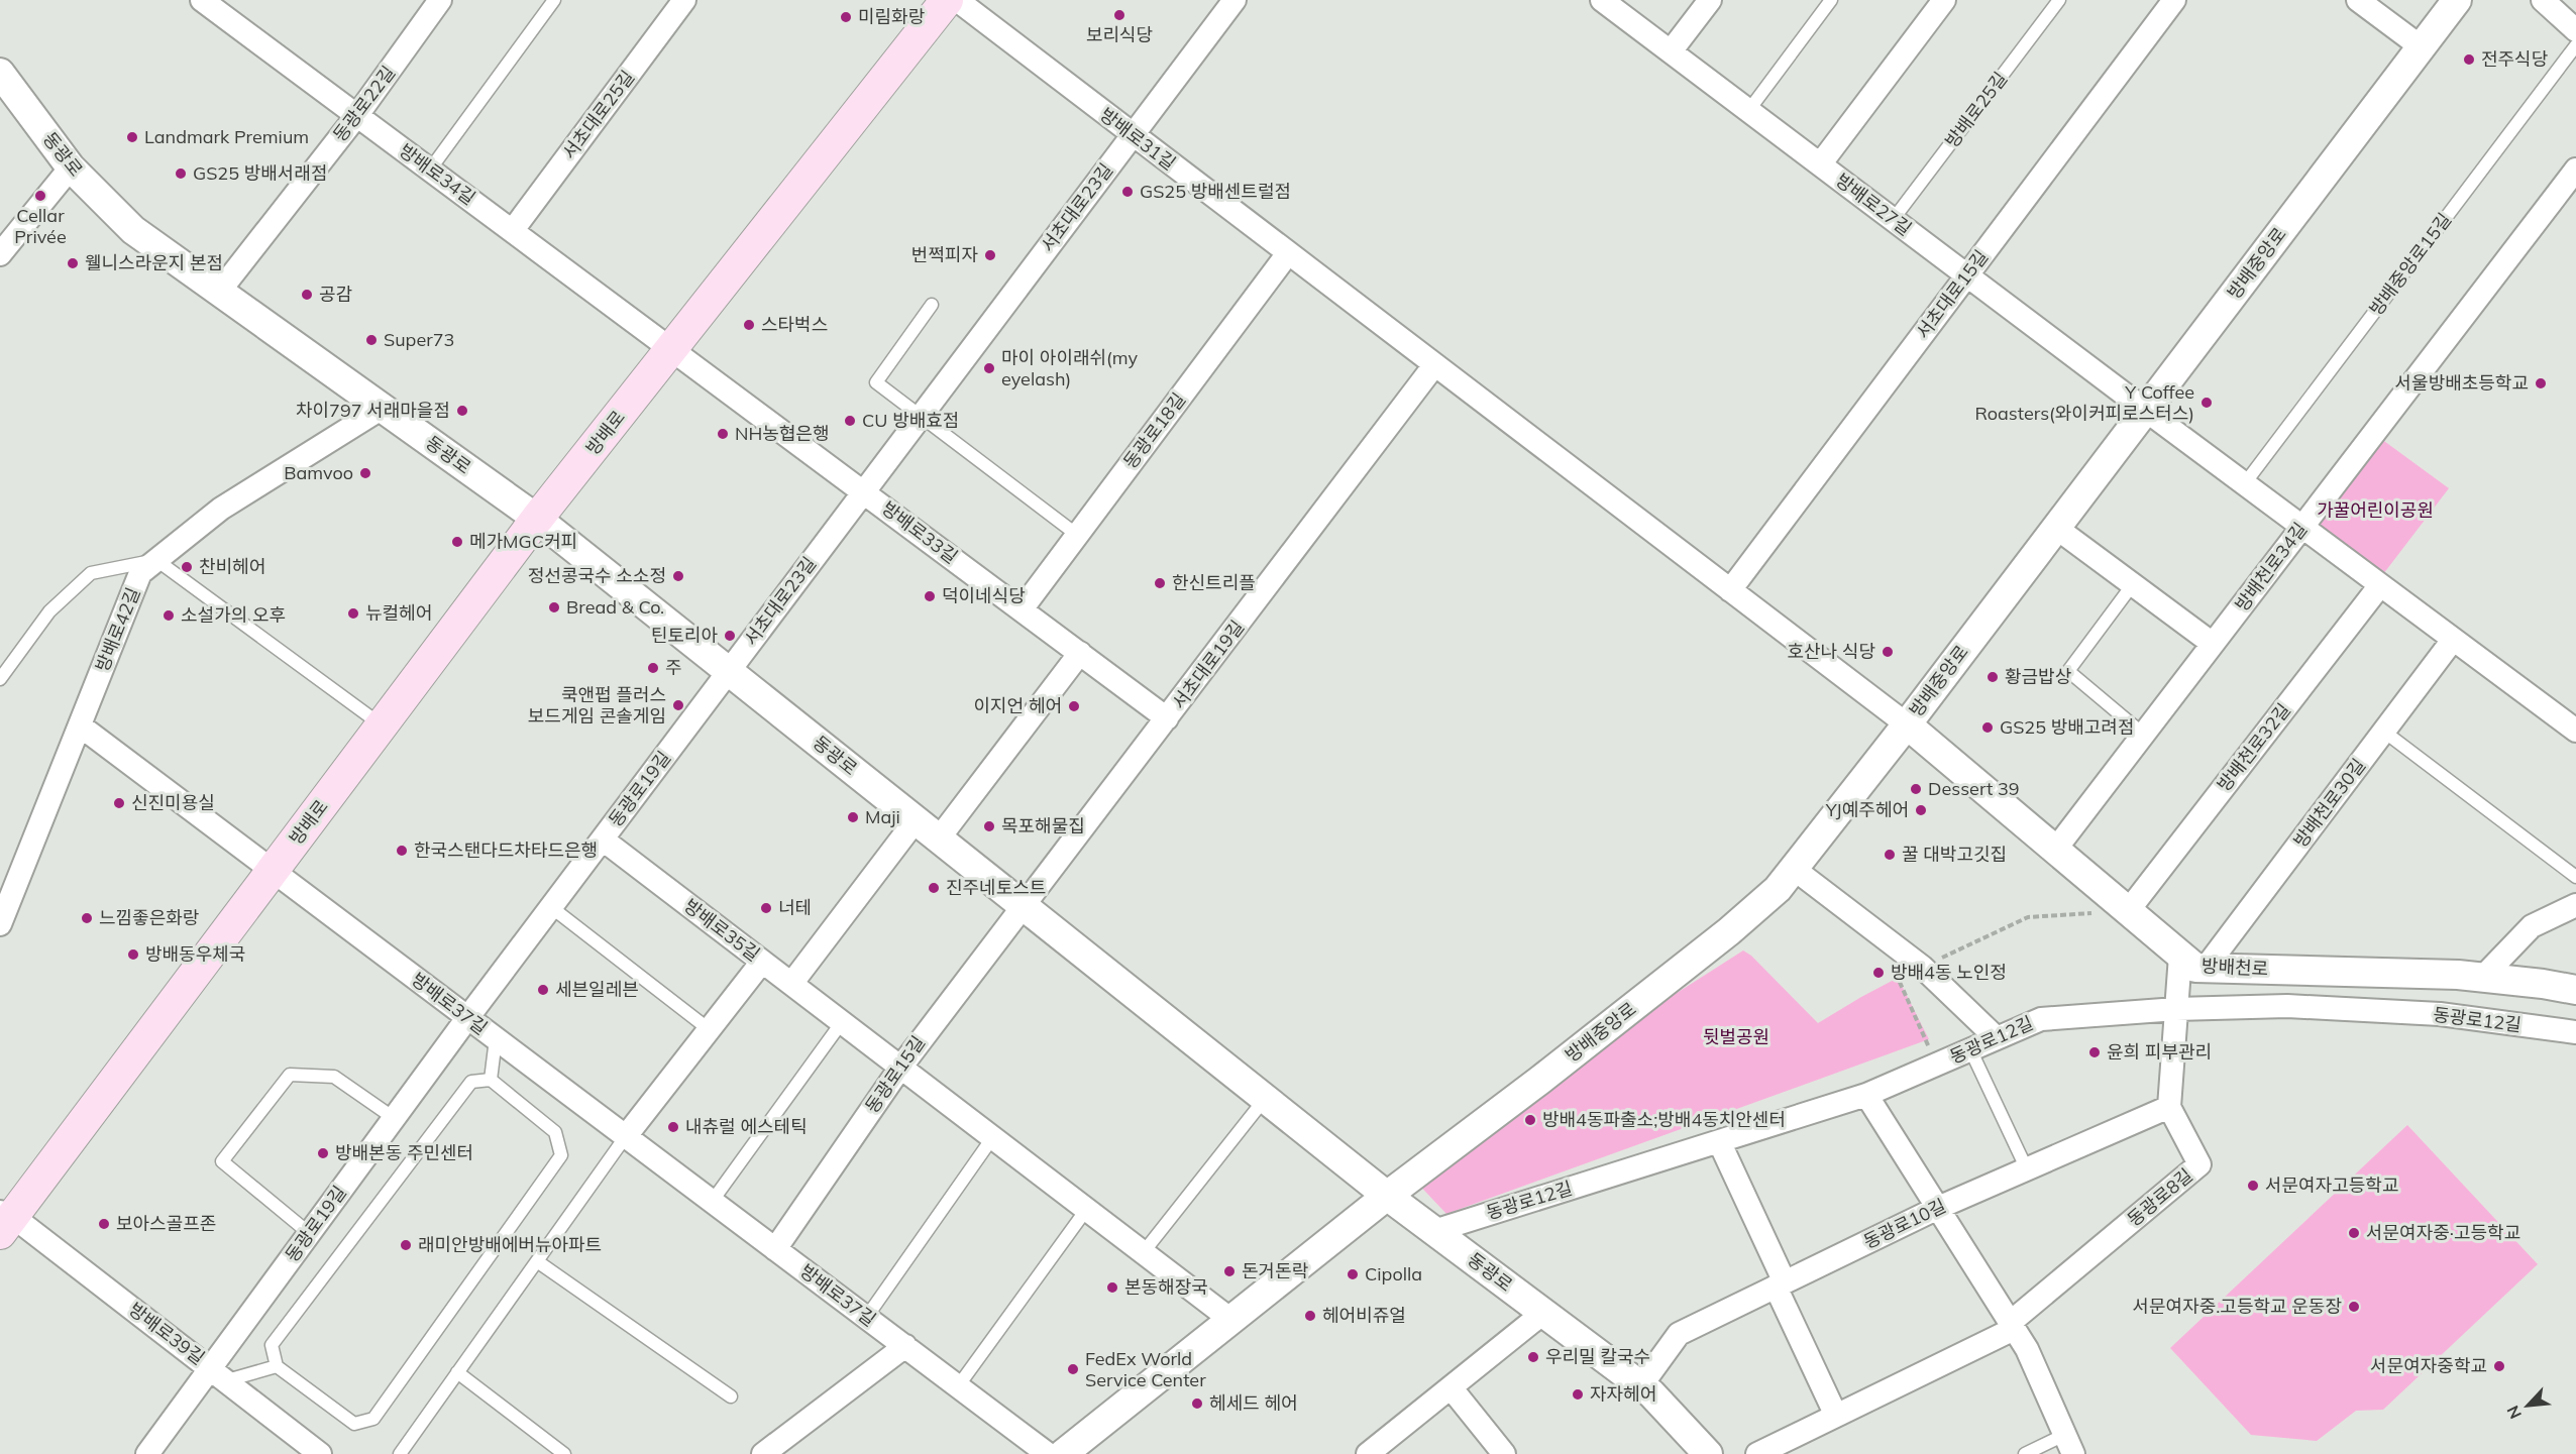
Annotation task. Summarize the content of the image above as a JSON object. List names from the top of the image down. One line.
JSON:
{"streets":{"main road":["방배로"],"street":["동광로22길","서초대로25길","방배로31길","동광로","방배로34길","방배로27길","서초대로23길","방배중앙로","서초대로15길","동광로18길","방배로33길","방배천로34길","방배로42길","서초대로19길","방배천로32길","동광로19길","방배천로30길","방배로35길","방배천로","방배로37길","동광로12길","동광로15길","동광로8길","동광로10길","방배로39길"],"lane":["방배로25길","방배중앙로15길"]},"crossings":[["동광로22길","동광로"],["동광로22길","방배로34길"],["방배로25길","방배로27길"],["서초대로25길","방배로34길"],["방배로31길","서초대로23길"],["방배로31길","서초대로15길"],["방배로31길","동광로18길"],["방배로31길","서초대로19길"],["동광로","서초대로23길"],["동광로","방배중앙로"],["동광로","방배로"],["동광로","방배로42길"],["동광로","서초대로19길"],["동광로","동광로19길"],["동광로","동광로12길"],["동광로","동광로15길"],["동광로","동광로10길"],["방배로34길","방배로"],["방배로34길","방배로33길"],["방배로27길","방배중앙로"],["방배로27길","서초대로15길"],["서초대로23길","방배로33길"],["서초대로23길","동광로19길"],["방배중앙로","방배로35길"],["방배중앙로","방배천로"],["동광로18길","방배로33길"],["방배로","방배로33길"],["방배로","방배로37길"],["방배로","방배로39길"],["방배로33길","서초대로19길"],["방배천로34길","방배천로"],["서초대로19길","동광로15길"],["방배천로32길","방배천로"],["동광로19길","방배로35길"],["동광로19길","방배로37길"],["동광로19길","방배로39길"],["방배천로30길","방배천로"],["방배로35길","동광로15길"],["방배로37길","동광로15길"],["동광로8길","동광로10길"]],"parks":["가꿀어린이공원","뒷벌공원"],"places":["보리식당","미림화랑","전주식당","Landmark Premium","GS25 방배서래점","GS25 방배센트럴점","Cellar Privée","번쩍피자","웰니스라운지 본점","공감","스타벅스","Super73","마이 아이래쉬(my eyelash)","서울방배초등학교","Y Coffee Roasters(와이커피로스터스)","차이797 서래마을점","CU 방배효점","NH농협은행","Bamvoo","메가MGC커피","찬비헤어","정선콩국수 소소정","한신트리플","덕이네식당","Bread & Co.","뉴컬헤어","소설가의 오후","틴토리아","호산나 식당","주","황금밥상","쿡앤펍 플러스 보드게임 콘솔게임","이지언 헤어","GS25 방배고려점","Dessert 39","신진미용실","YJ예주헤어","Maji","목포해물집","한국스탠다드차타드은행","꿀 대박고깃집","진주네토스트","너테","느낌좋은화랑","방배동우체국","방배4동 노인정","세븐일레븐","윤희 피부관리","방배4동파출소;방배4동치안센터","내츄럴 에스테틱","방배본동 주민센터","서문여자고등학교","보아스골프존","서문여자중·고등학교","래미안방배에버뉴아파트","돈거돈락","Cipolla","본동해장국","서문여자중.고등학교 운동장","헤어비쥬얼","우리밀 칼국수","서문여자중학교","FedEx World Service Center","자자헤어","헤세드 헤어"],"north":"bottom left"}
